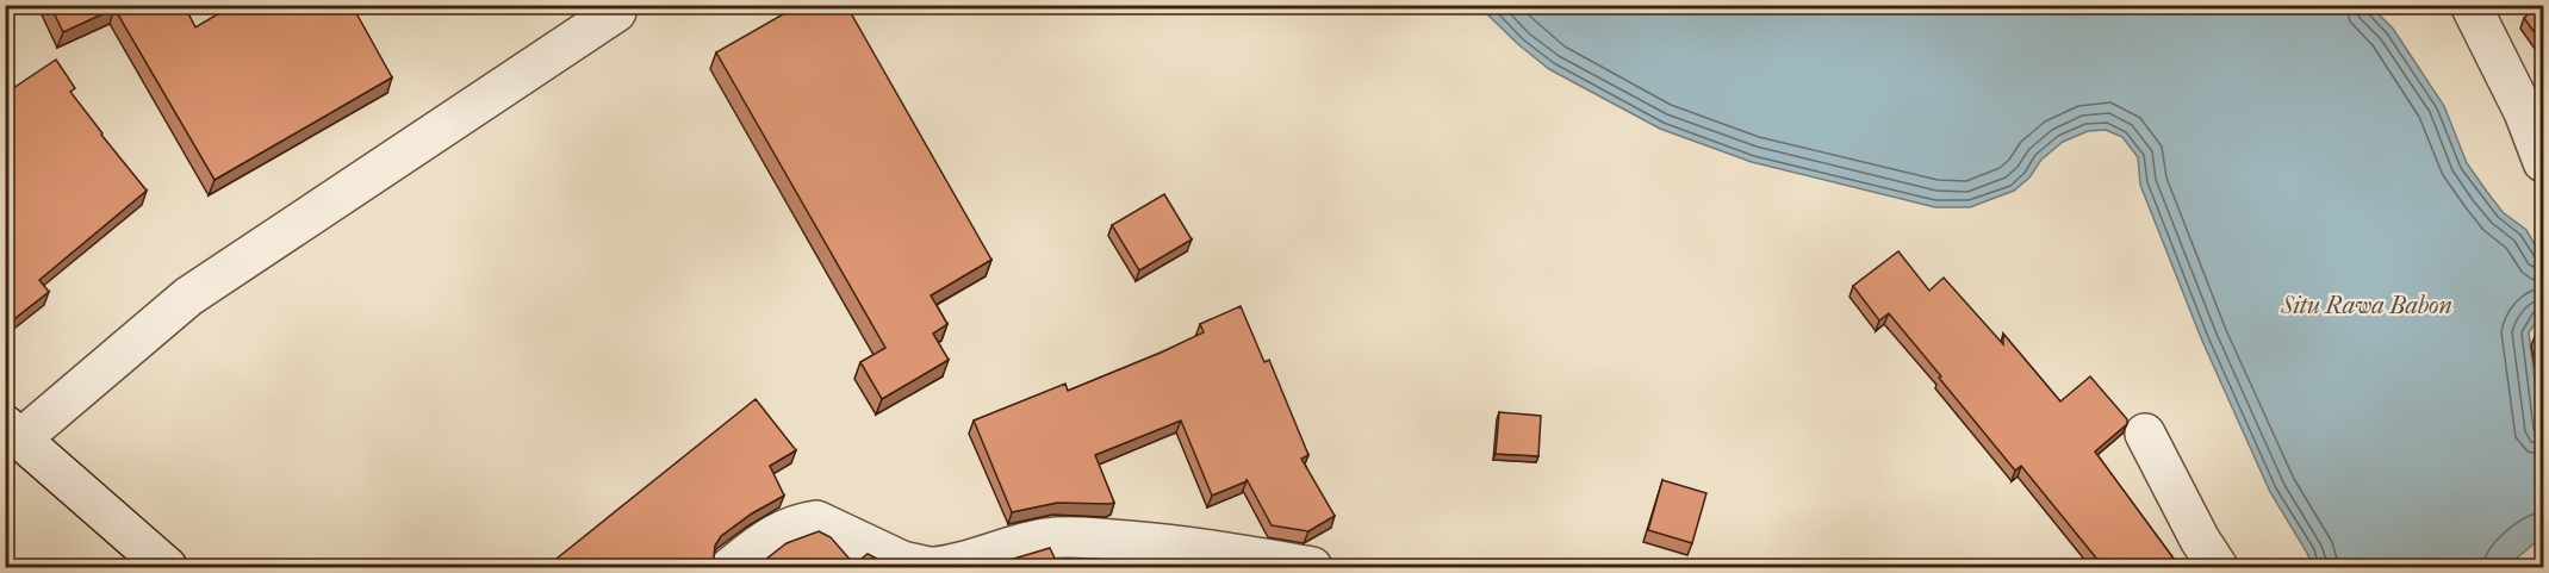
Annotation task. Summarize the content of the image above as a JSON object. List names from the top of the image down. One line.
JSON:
{"water":["Situ Rawa Babon"]}
